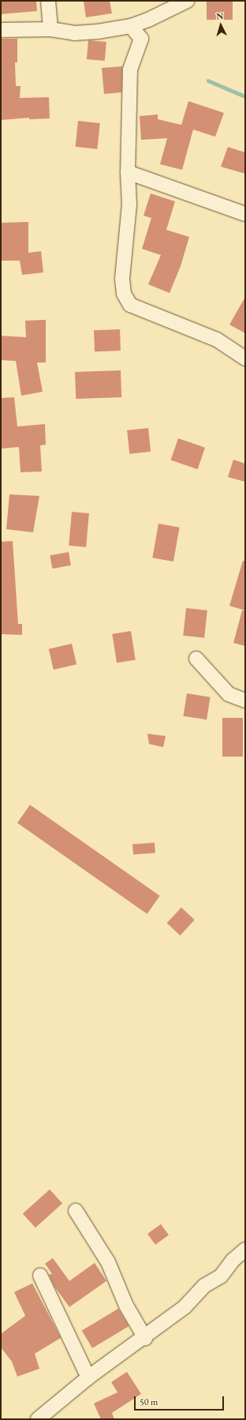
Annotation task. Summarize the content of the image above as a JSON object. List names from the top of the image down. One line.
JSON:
{"scale_bar":"50 m","north":"top"}
